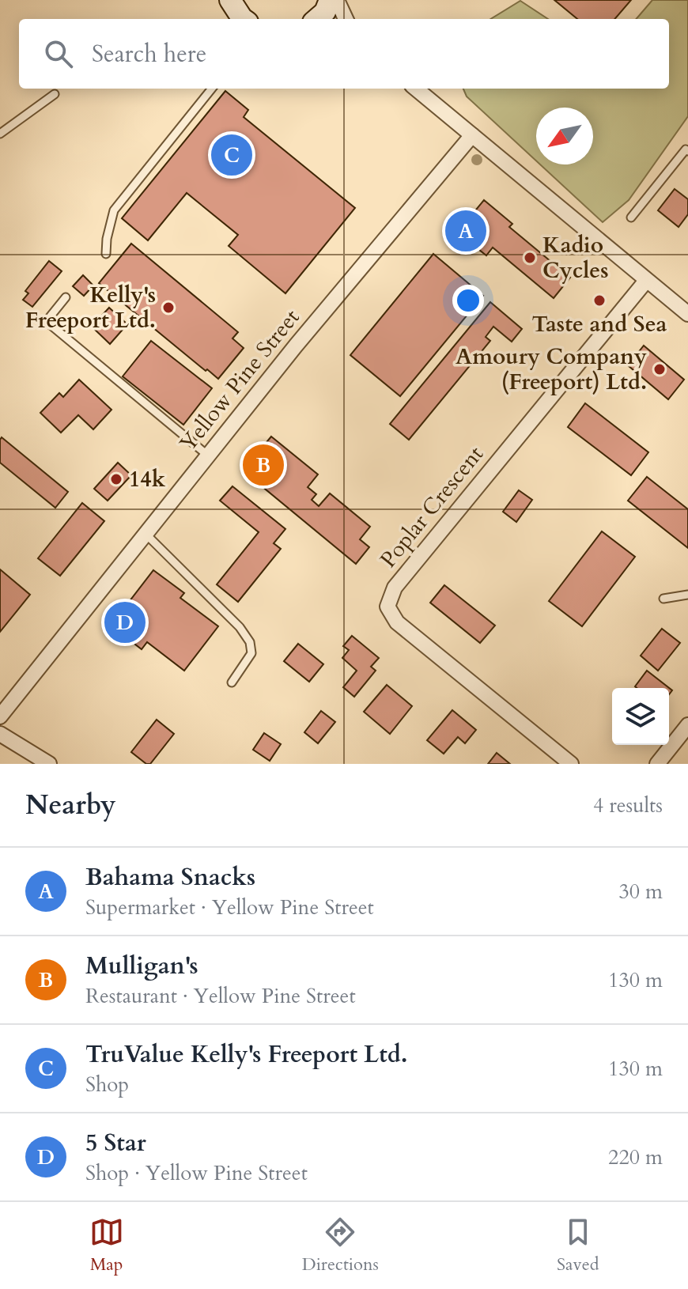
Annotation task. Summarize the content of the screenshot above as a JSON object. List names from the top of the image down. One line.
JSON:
{"streets":{"street":["Yellow Pine Street","Poplar Crescent"]},"places":["Kadio Cycles","Taste and Sea","Kelly's Freeport Ltd.","Amoury Company (Freeport) Ltd.","14k"],"north":"bottom left","page":{"search":"Search here","pins":["C","A","B","D"],"heading":["Nearby","4 results"],"list":[{"mark":"A","name":"Bahama Snacks","note":"Supermarket · Yellow Pine Street","value":"30 m"},{"mark":"B","name":"Mulligan's","note":"Restaurant · Yellow Pine Street","value":"130 m"},{"mark":"C","name":"TruValue Kelly's Freeport Ltd.","note":"Shop","value":"130 m"},{"mark":"D","name":"5 Star","note":"Shop · Yellow Pine Street","value":"220 m"}],"nav":["Map","Directions","Saved"]}}
